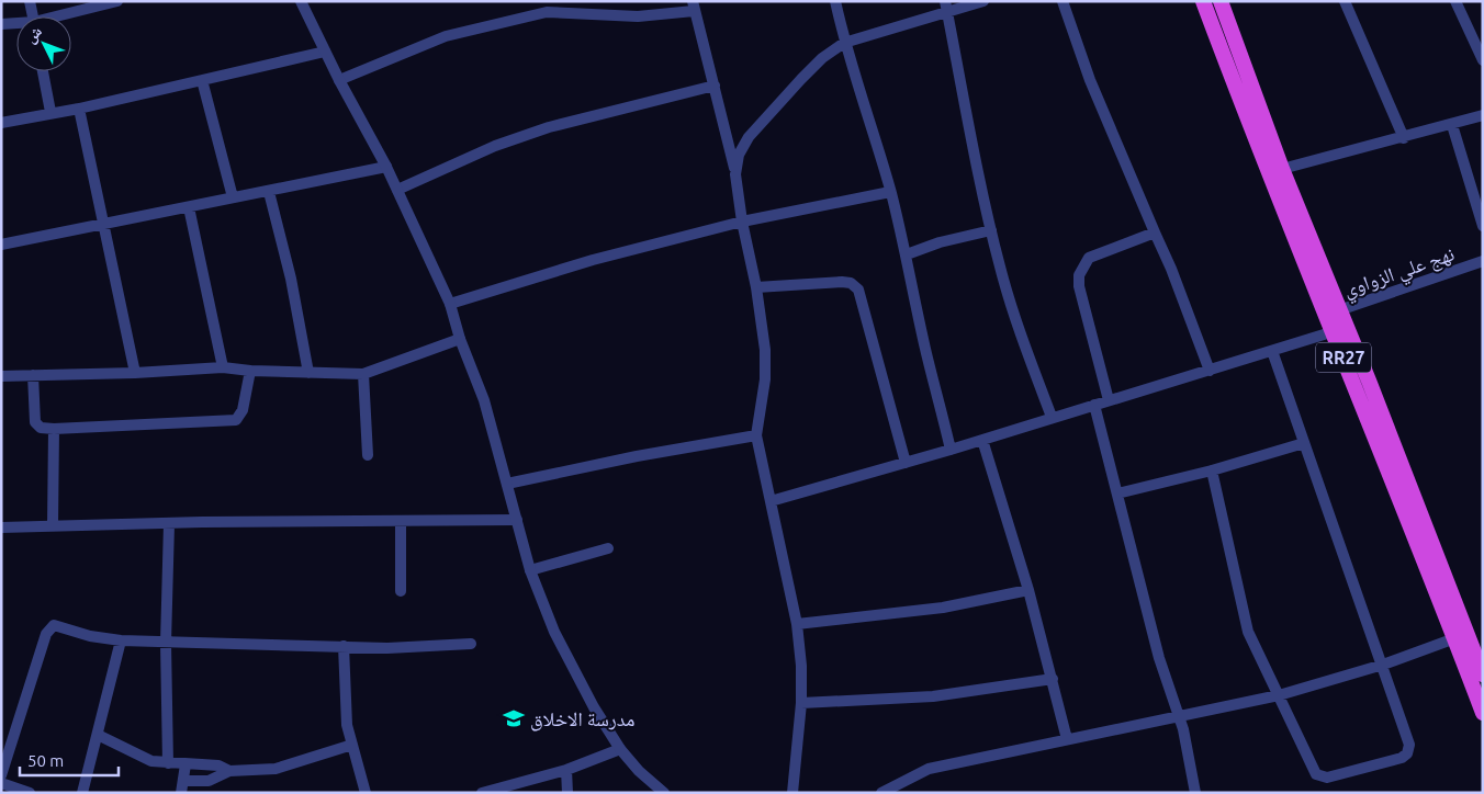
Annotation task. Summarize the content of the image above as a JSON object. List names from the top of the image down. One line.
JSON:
{"streets":{"highway":["RR27"],"street":["نهج علي الزواوي"]},"crossings":[["نهج علي الزواوي","RR27"]],"places":{"school or university":["مدرسة الاخلاق"]},"scale_bar":"50 m","north":"top left"}
